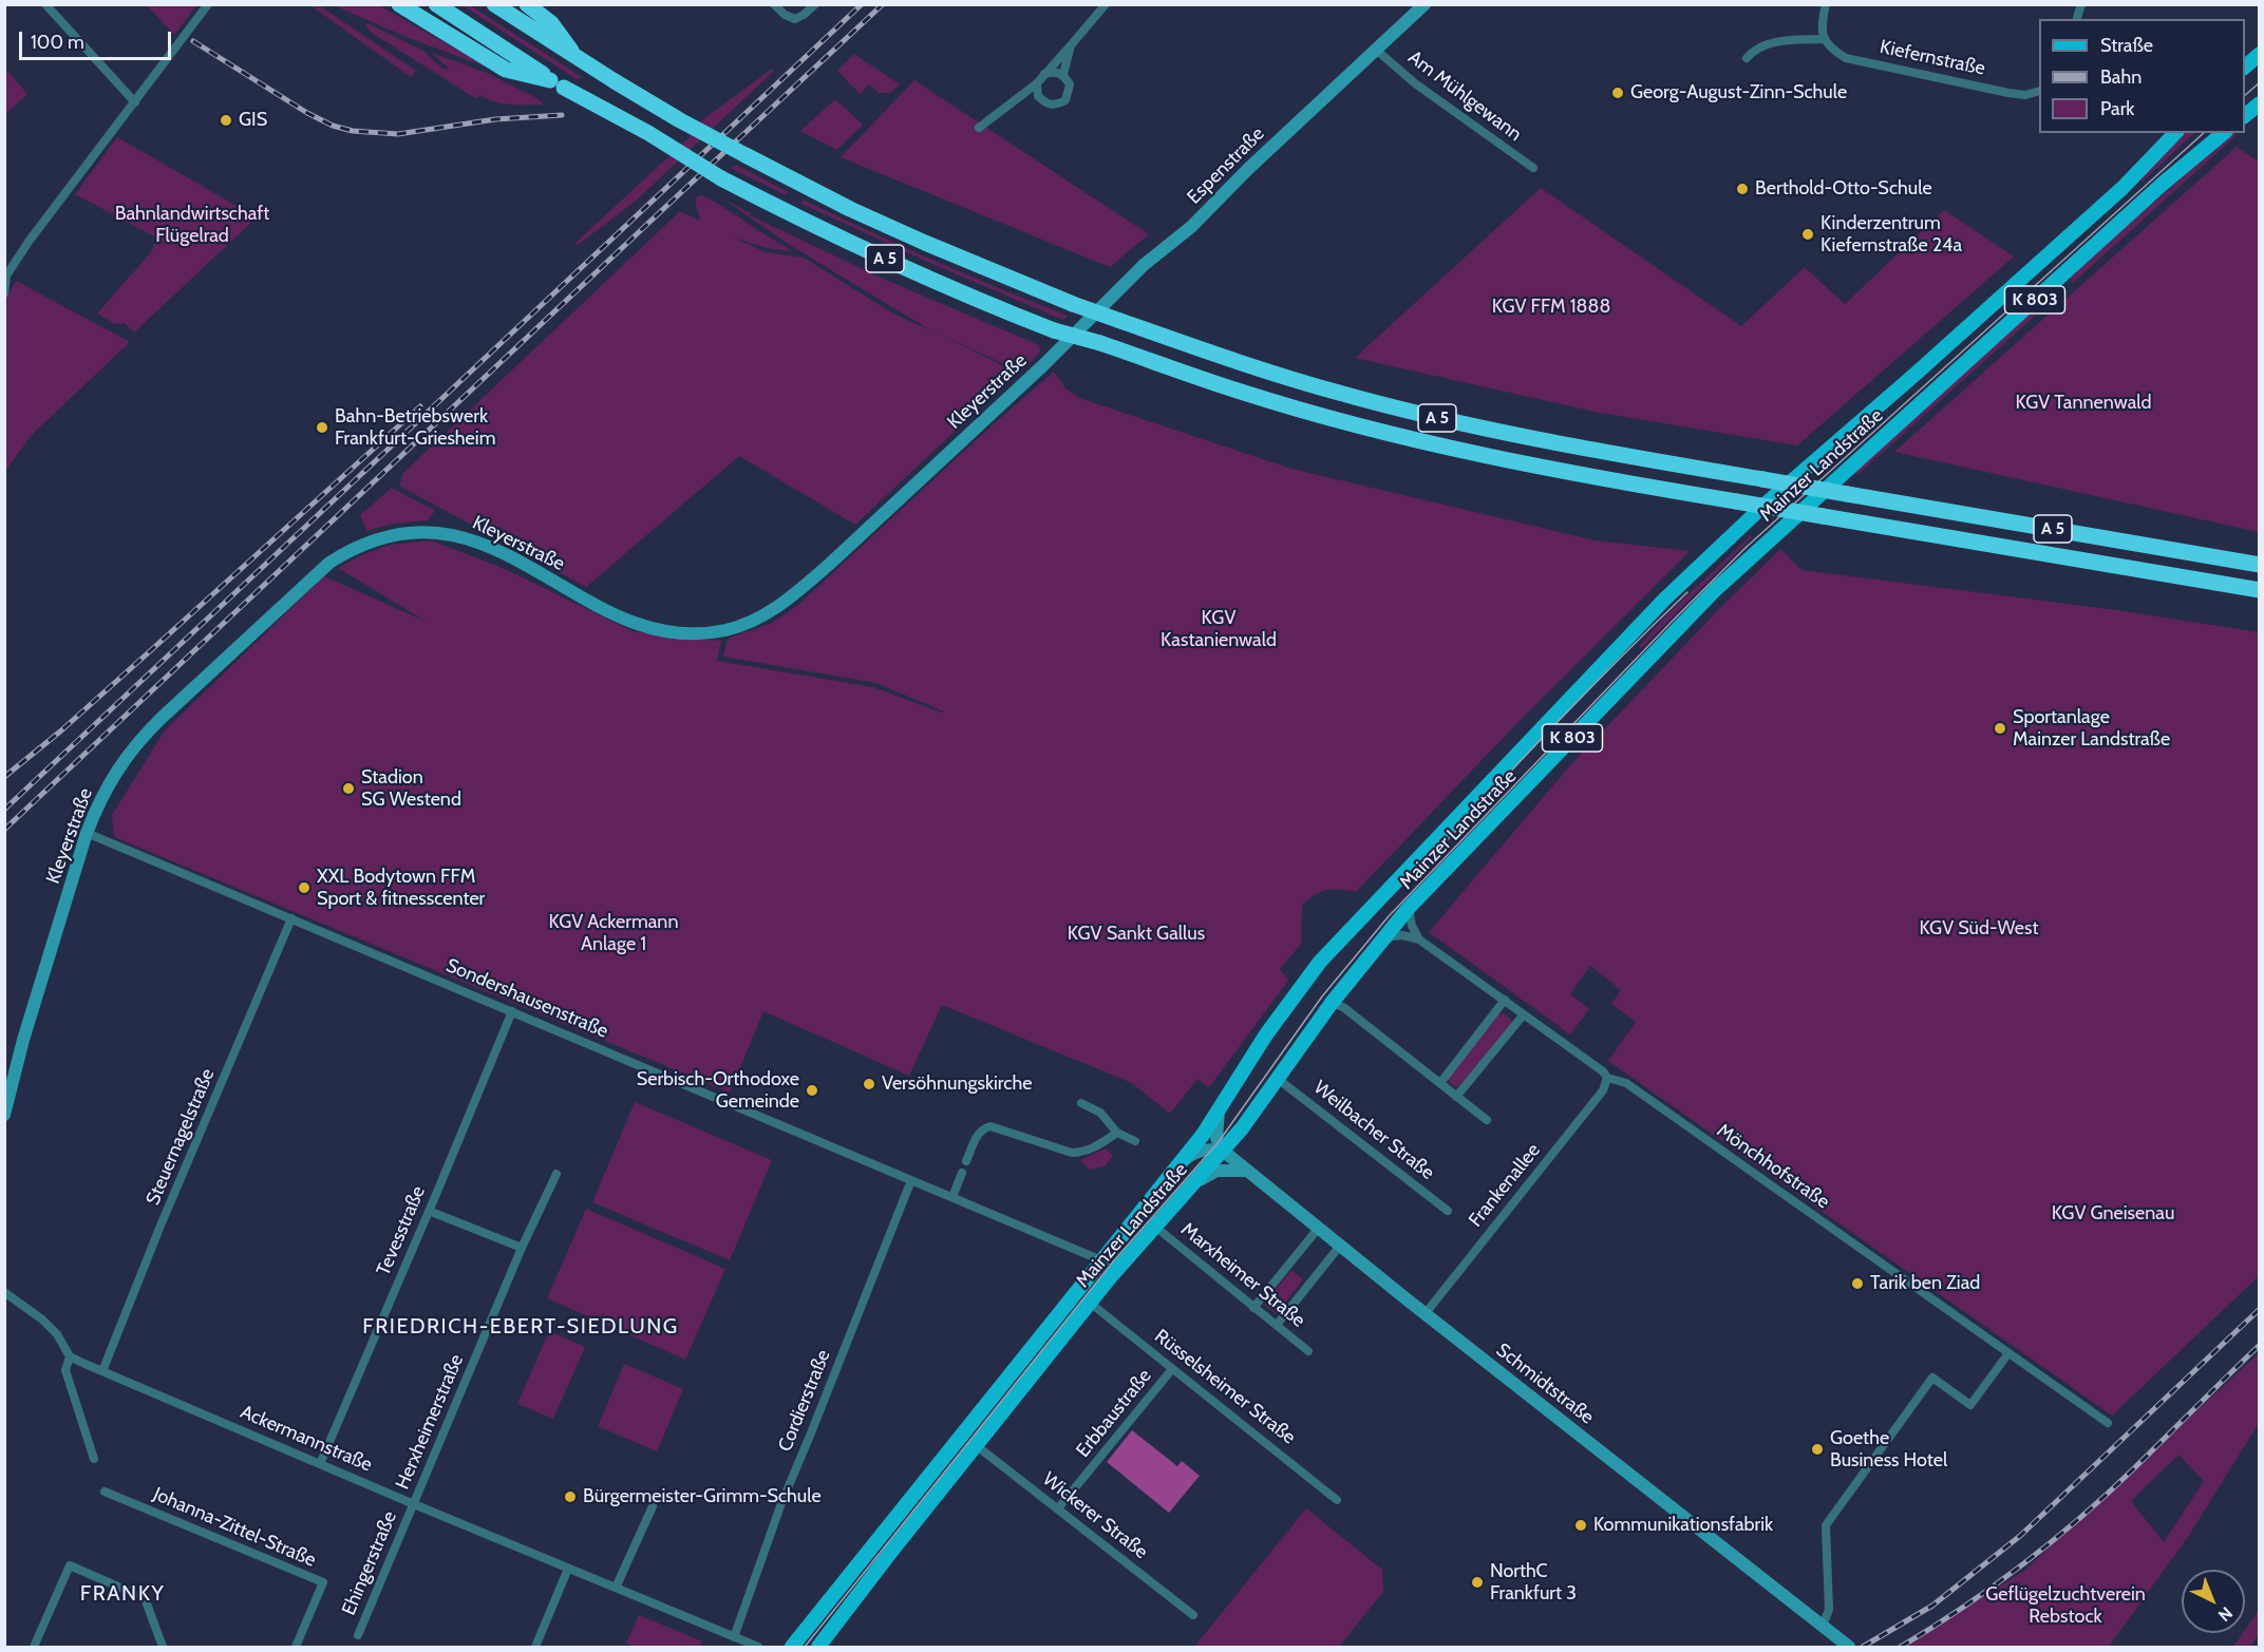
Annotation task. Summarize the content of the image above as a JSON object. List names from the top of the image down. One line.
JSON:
{"streets":{"highway":["A 5"],"main road":["K 803","Mainzer Landstraße"],"street":["Kiefernstraße","Am Mühlgewann","Espenstraße","Kleyerstraße","Sondershausenstraße","Weilbacher Straße","Steuernagelstraße","Mönchhofstraße","Frankenallee","Tevesstraße","Marxheimer Straße","Schmidtstraße","Rüsselsheimer Straße","Cordierstraße","Erbbaustraße","Herxheimerstraße","Ackermannstraße","Wickerer Straße","Johanna-Zittel-Straße","Ehingerstraße"]},"crossings":[["Am Mühlgewann","Espenstraße"],["Espenstraße","Kleyerstraße"],["Kleyerstraße","Sondershausenstraße"],["Mainzer Landstraße","Sondershausenstraße"],["Mainzer Landstraße","Weilbacher Straße"],["Mainzer Landstraße","Marxheimer Straße"],["Mainzer Landstraße","Schmidtstraße"],["Mainzer Landstraße","Rüsselsheimer Straße"],["Mainzer Landstraße","Wickerer Straße"],["Sondershausenstraße","Steuernagelstraße"],["Sondershausenstraße","Tevesstraße"],["Sondershausenstraße","Cordierstraße"],["Steuernagelstraße","Ackermannstraße"],["Mönchhofstraße","Frankenallee"],["Frankenallee","Schmidtstraße"],["Tevesstraße","Ackermannstraße"],["Rüsselsheimer Straße","Erbbaustraße"],["Cordierstraße","Ackermannstraße"],["Erbbaustraße","Wickerer Straße"],["Herxheimerstraße","Ackermannstraße"],["Herxheimerstraße","Ehingerstraße"],["Ackermannstraße","Ehingerstraße"]],"districts":["FRIEDRICH-EBERT-SIEDLUNG","FRANKY"],"parks":["Bahnlandwirtschaft Flügelrad","KGV FFM 1888","KGV Tannenwald","KGV Kastanienwald","KGV Ackermann Anlage 1","KGV Süd-West","KGV Sankt Gallus","KGV Gneisenau","Geflügelzuchtverein Rebstock"],"places":["Georg-August-Zinn-Schule","GIS","Berthold-Otto-Schule","Kinderzentrum Kiefernstraße 24a","Bahn-Betriebswerk Frankfurt-Griesheim","Sportanlage Mainzer Landstraße","Stadion SG Westend","XXL Bodytown FFM Sport & fitnesscenter","Versöhnungskirche","Serbisch-Orthodoxe Gemeinde","Tarik ben Ziad","Goethe Business Hotel","Bürgermeister-Grimm-Schule","Kommunikationsfabrik","NorthC Frankfurt 3"],"legend":["Straße","Bahn","Park"],"scale_bar":"100 m","north":"bottom right"}
